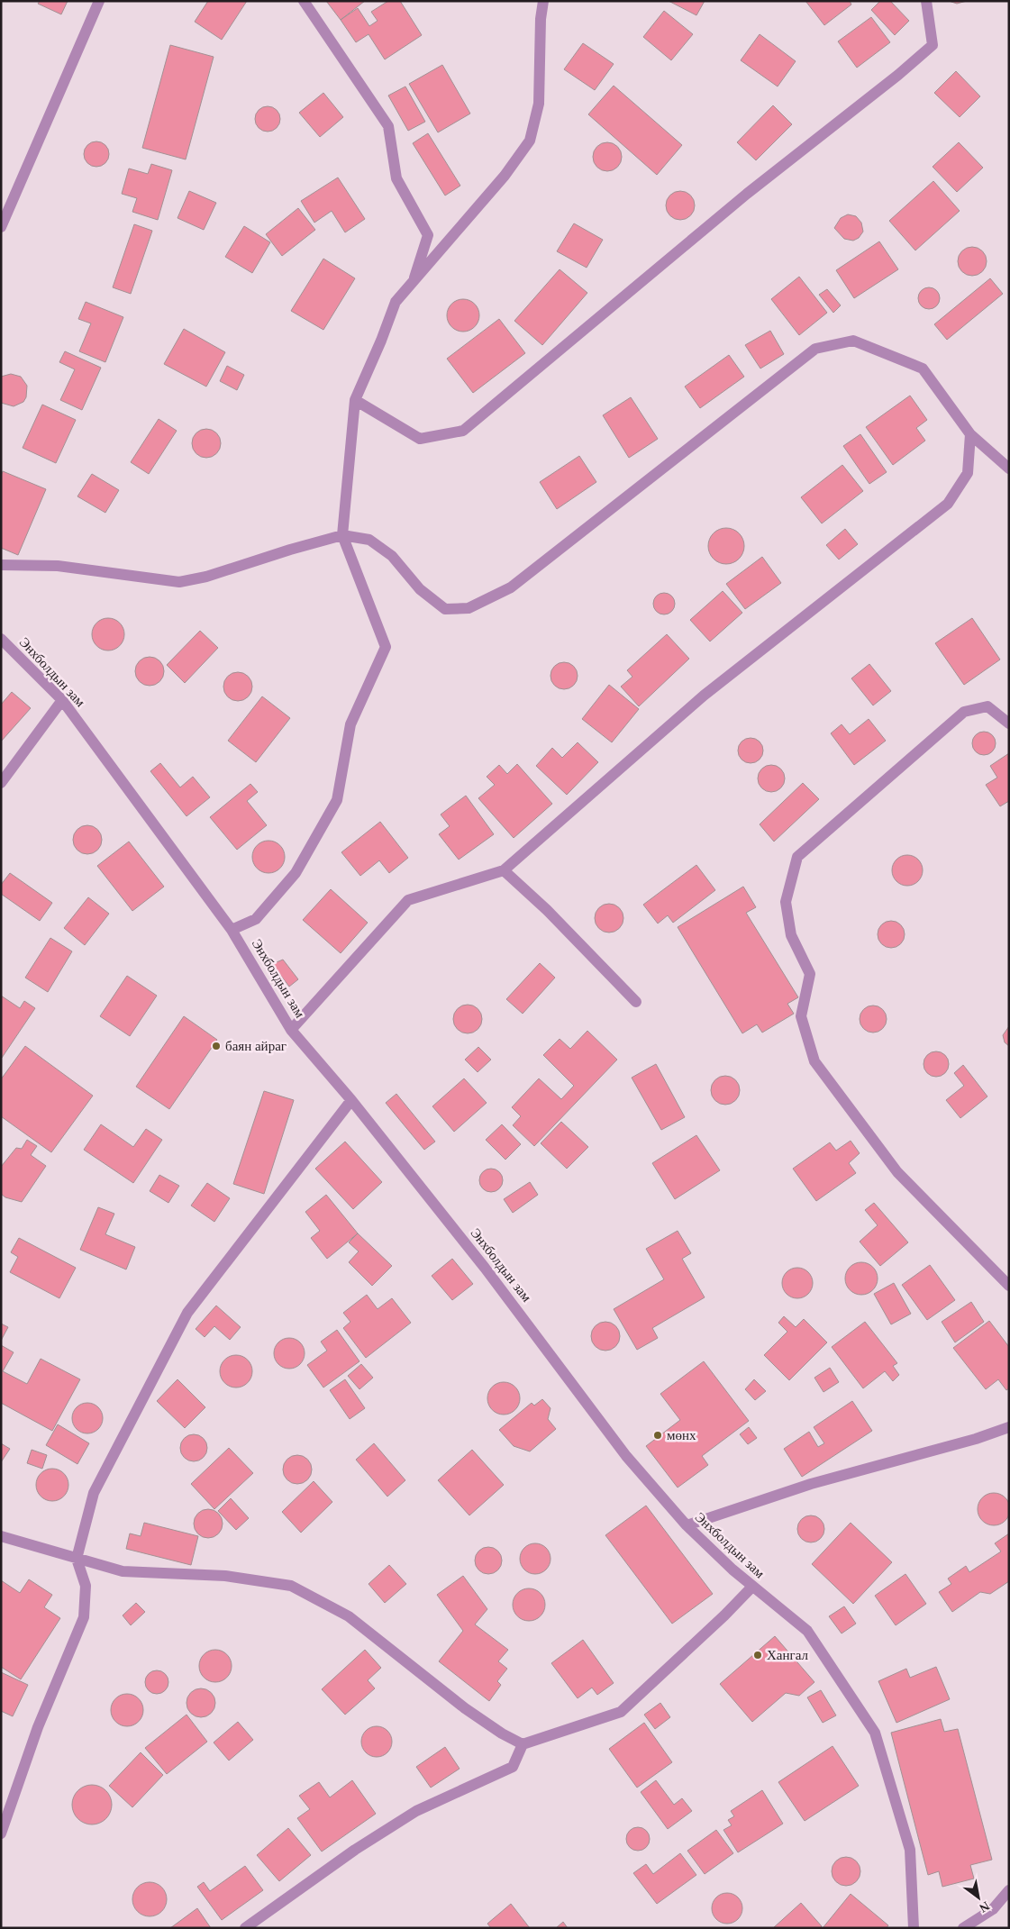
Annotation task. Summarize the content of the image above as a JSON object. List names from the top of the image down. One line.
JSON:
{"streets":{"street":["Энхболдын зам"]},"places":["баян айраг","мөнх","Хангал"],"north":"bottom right"}
